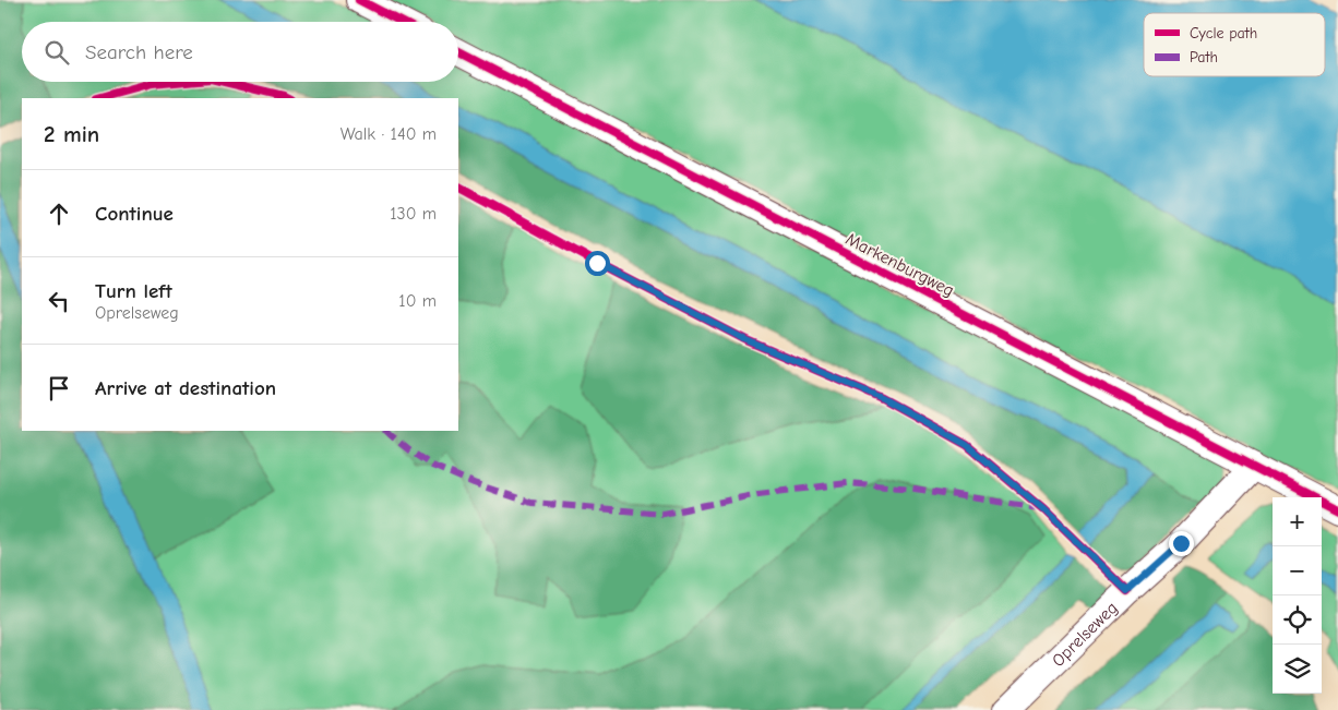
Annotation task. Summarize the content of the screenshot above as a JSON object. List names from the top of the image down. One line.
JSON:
{"streets":{"street":["Markenburgweg","Oprelseweg"]},"crossings":[["Markenburgweg","Oprelseweg"]],"legend":["Cycle path","Path"],"page":{"search":"Search here","heading":["2 min","Walk · 140 m"],"list":[["Continue","130 m"],["Turn left","Oprelseweg","10 m"],"Arrive at destination"],"map_buttons":["+","−"]}}
